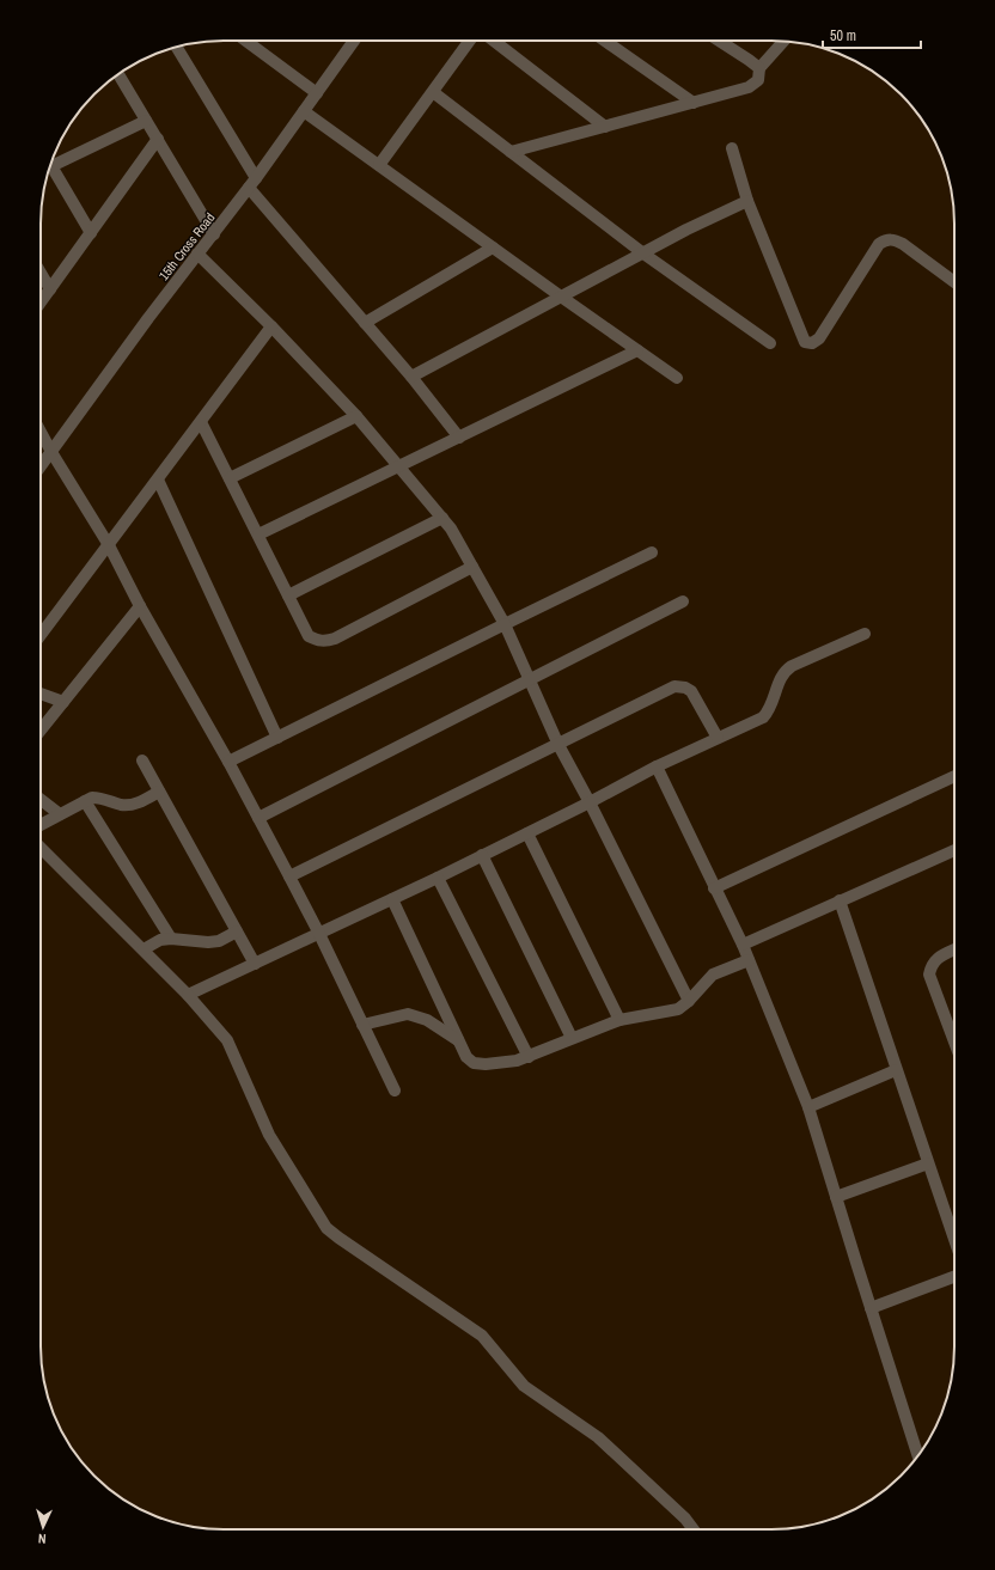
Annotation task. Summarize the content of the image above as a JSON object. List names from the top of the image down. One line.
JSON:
{"streets":{"street":["15th Cross Road"]},"scale_bar":"50 m","north":"bottom"}
